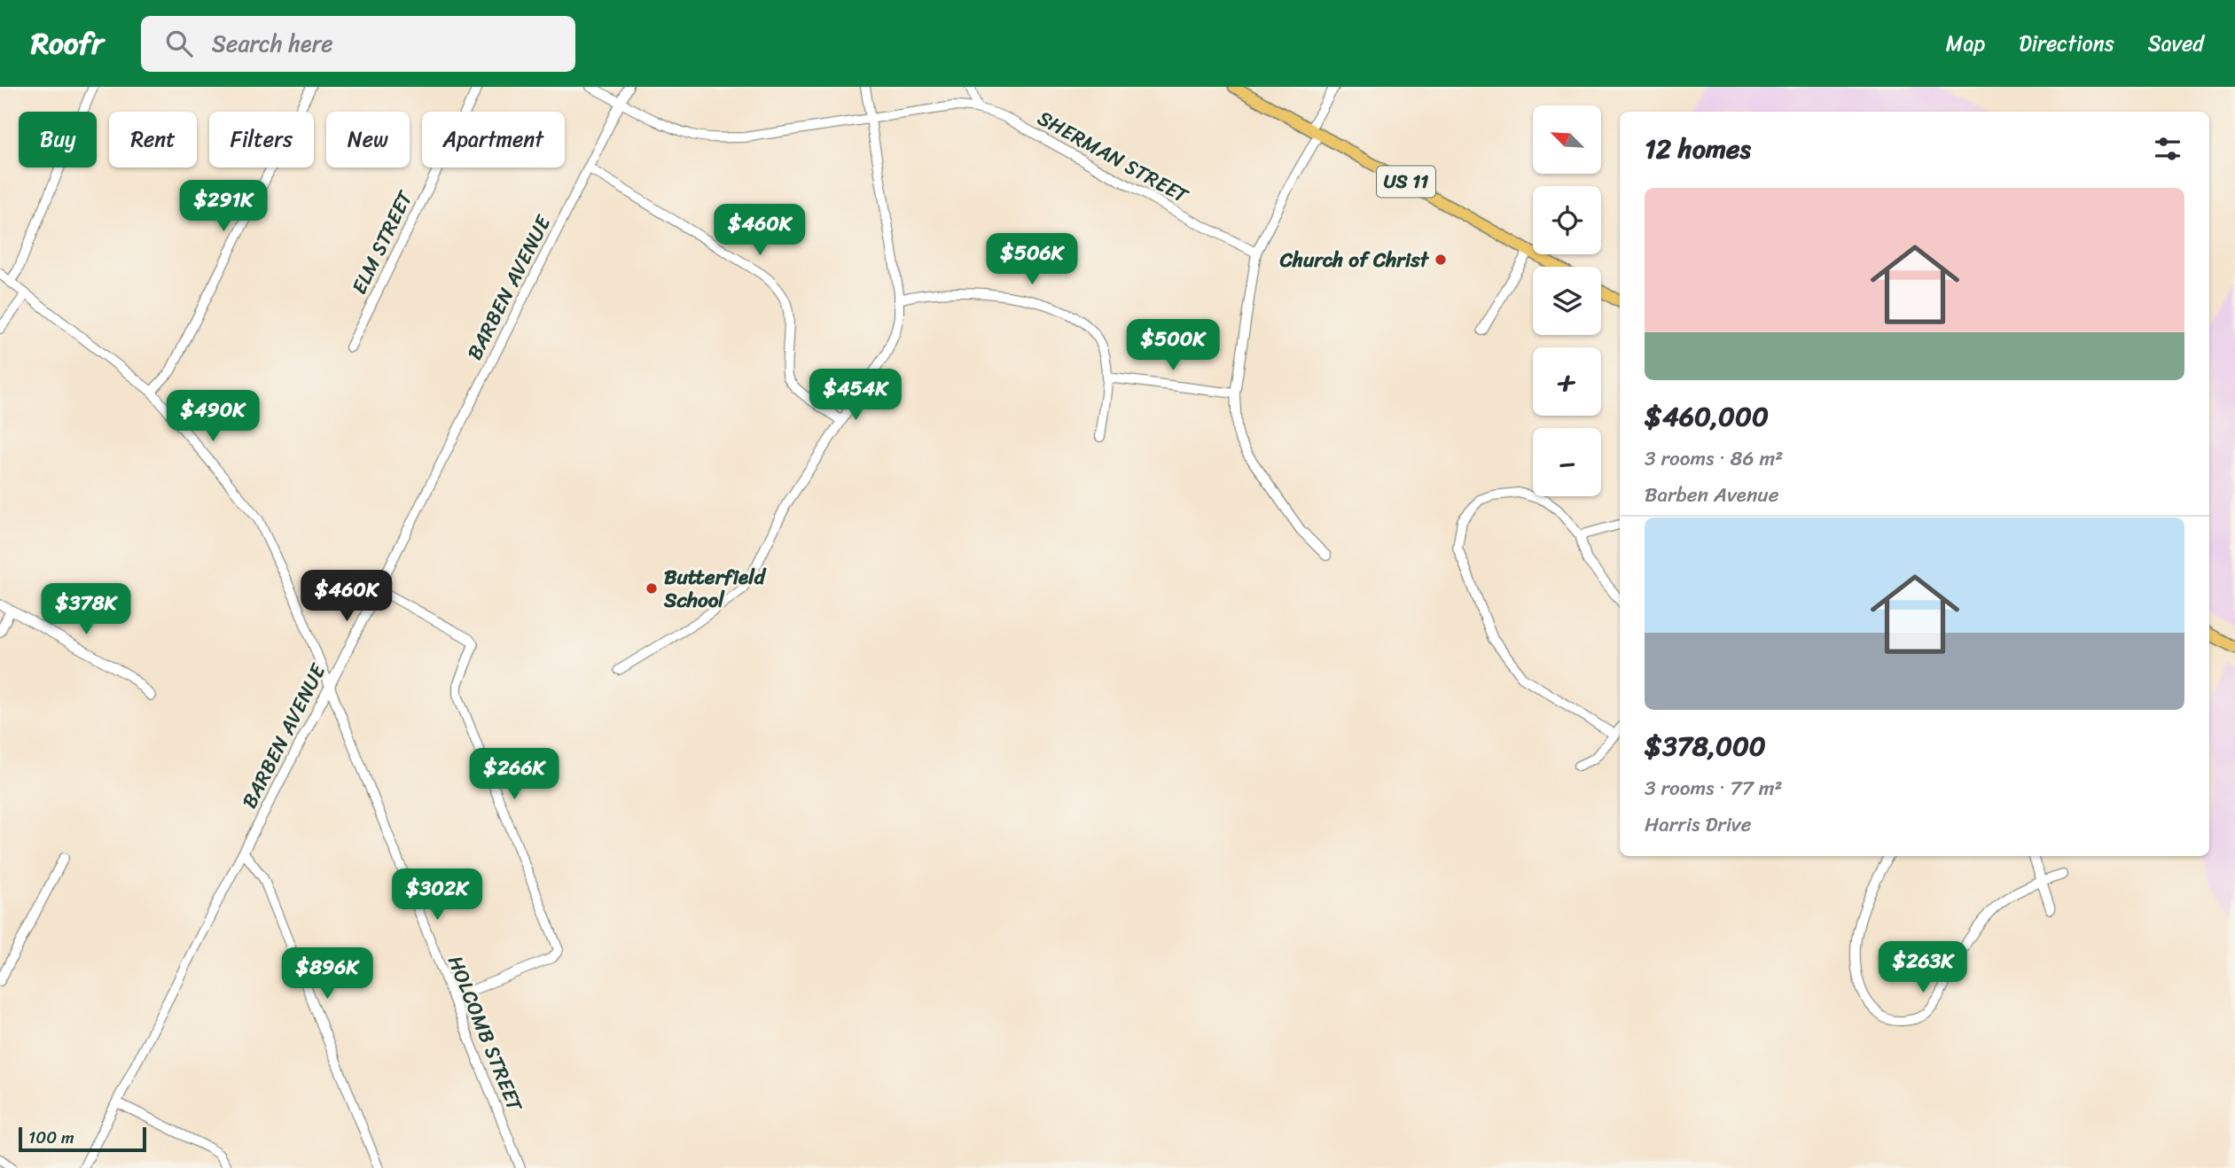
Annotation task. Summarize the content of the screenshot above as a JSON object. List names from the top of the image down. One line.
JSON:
{"streets":{"main road":["US 11"],"street":["SHERMAN STREET","ELM STREET","BARBEN AVENUE","HOLCOMB STREET"]},"crossings":[["SHERMAN STREET","BARBEN AVENUE"],["BARBEN AVENUE","HOLCOMB STREET"]],"places":["Church of Christ","Butterfield School"],"scale_bar":"100 m","north":"top left","page":{"header":"Roofr","search":"Search here","nav":["Map","Directions","Saved"],"map_buttons":["+","−"],"chip":["Buy","Rent","Filters","New","Apartment"],"heading":"12 homes","price":["$291K","$460K","$506K","$500K","$454K","$490K","$460K","$378K","$266K","$302K","$263K","$896K"],"list":[{"name":"$460,000","note":"3 rooms · 86 m² · Barben Avenue"},{"name":"$378,000","note":"3 rooms · 77 m² · Harris Drive"}],"scale":"100 m"}}
